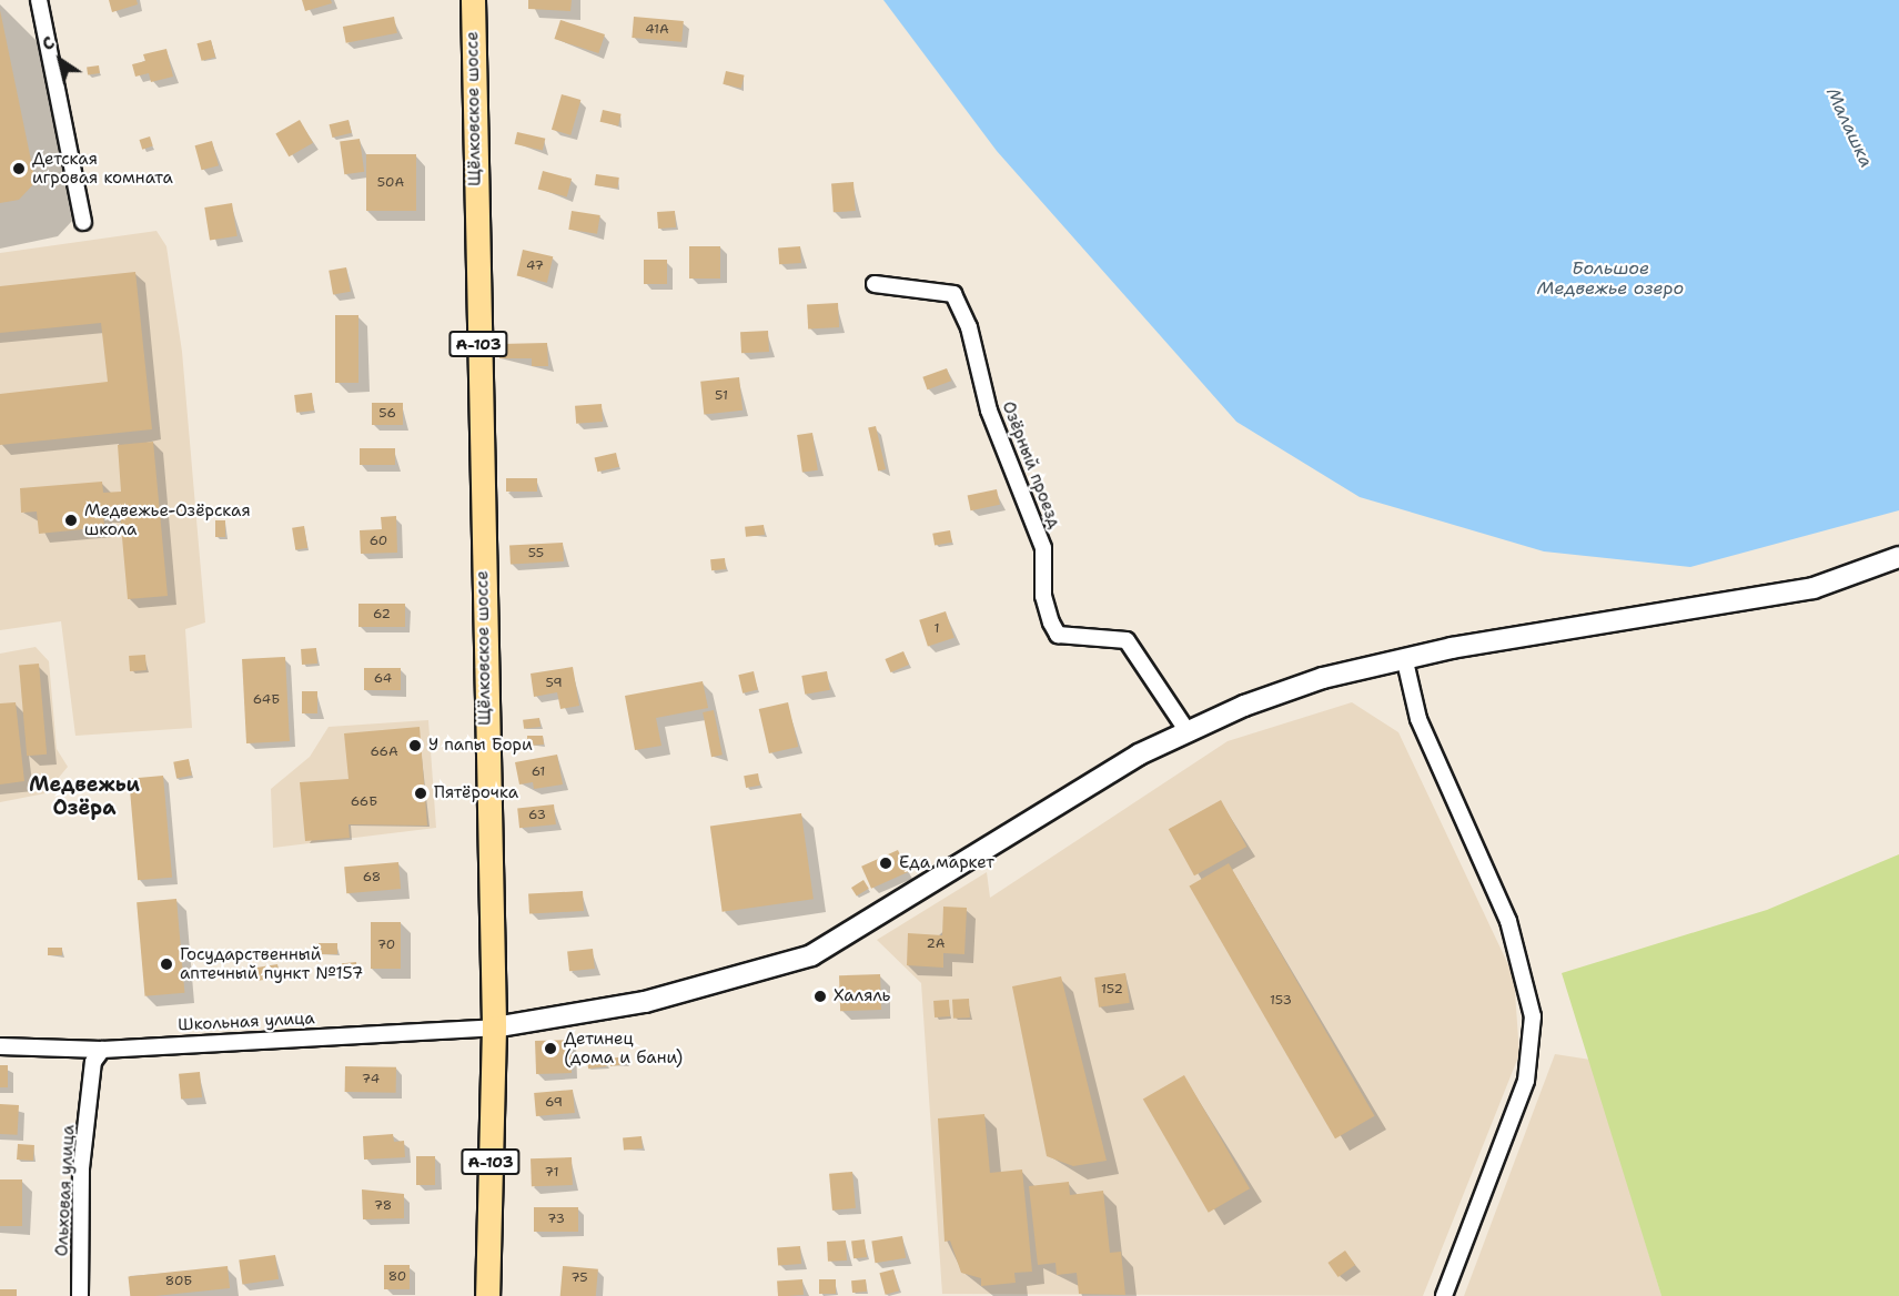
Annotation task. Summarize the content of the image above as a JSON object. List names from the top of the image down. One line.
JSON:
{"streets":{"main road":["Щёлковское шоссе","А-103"],"street":["Озёрный проезд","Школьная улица","Ольховая улица"]},"crossings":[["Щёлковское шоссе","Школьная улица"],["Школьная улица","Ольховая улица"]],"districts":["Медвежьи Озёра"],"water":["Малашка","Большое Медвежье озеро"],"places":["Детская игровая комната","Медвежье-Озёрская школа","У папы Бори","Пятёрочка","Еда маркет","Государственный аптечный пункт №157","Халяль","Детинец (дома и бани)"],"house_numbers":["41А","50А","47","51","56","60","55","62","1","64","59","64Б","66А","61","66Б","63","68","2А","70","152","153","74","69","71","78","73","80","75","80Б"],"north":"top left"}
